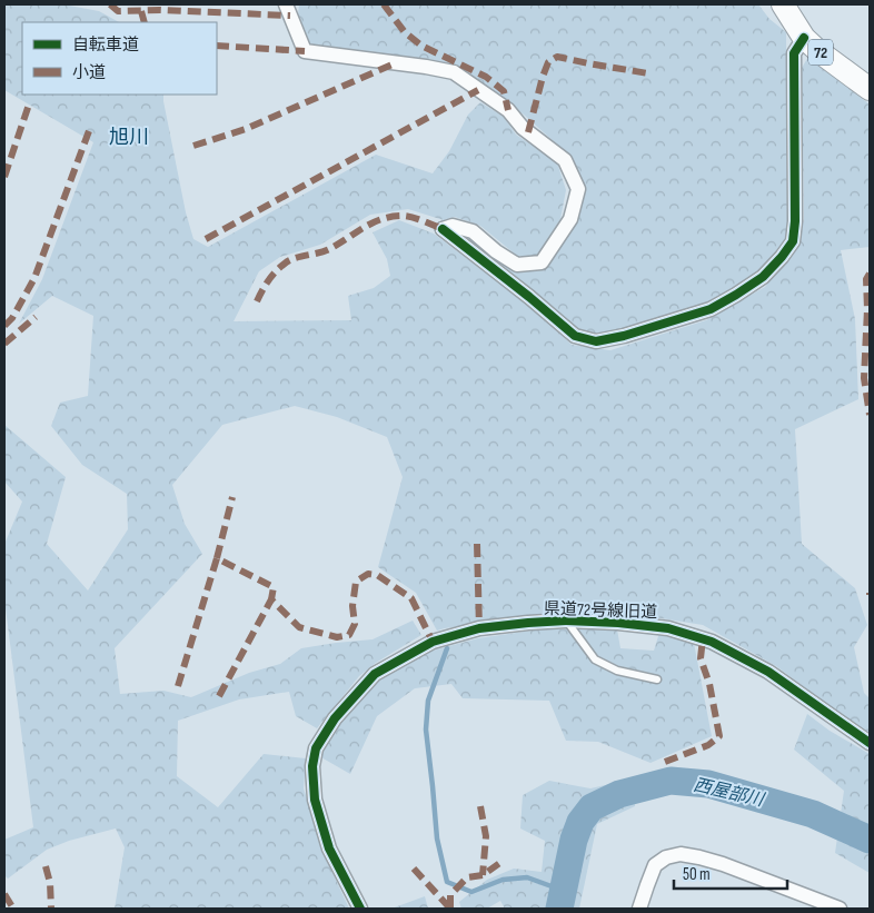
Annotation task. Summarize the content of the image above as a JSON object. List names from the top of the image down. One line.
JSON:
{"streets":{"main road":["72"],"street":["県道72号線旧道"]},"districts":["旭川"],"water":["西屋部川"],"legend":["自転車道","小道"],"scale_bar":"50 m"}
